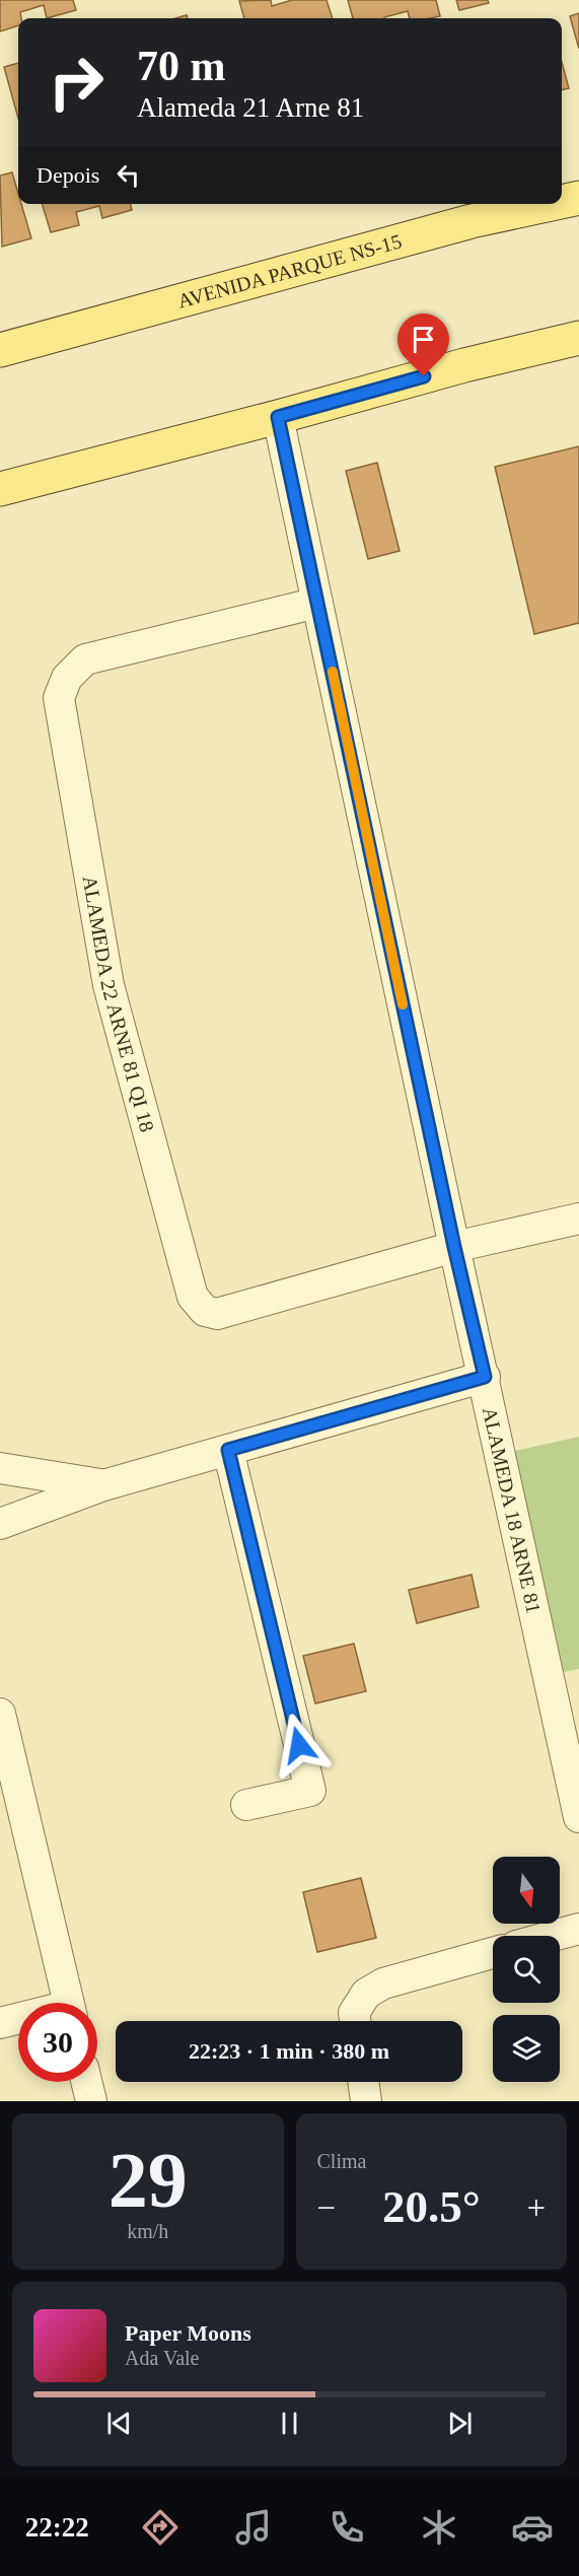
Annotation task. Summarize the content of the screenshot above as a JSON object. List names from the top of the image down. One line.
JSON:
{"streets":{"main road":["AVENIDA PARQUE NS-15"],"street":["ALAMEDA 22 ARNE 81 QI 18","ALAMEDA 18 ARNE 81"]},"crossings":[["ALAMEDA 22 ARNE 81 QI 18","ALAMEDA 18 ARNE 81"]],"north":"bottom","page":{"turn":["70 m","Alameda 21 Arne 81"],"then":"Depois","limit":"30","trip":"22:23 · 1 min · 380 m","tile":[["29","km/h"],"Clima"],"heat":["−","20.5°","+"],"song":["Paper Moons","Ada Vale"],"tabs":"22:22"}}
